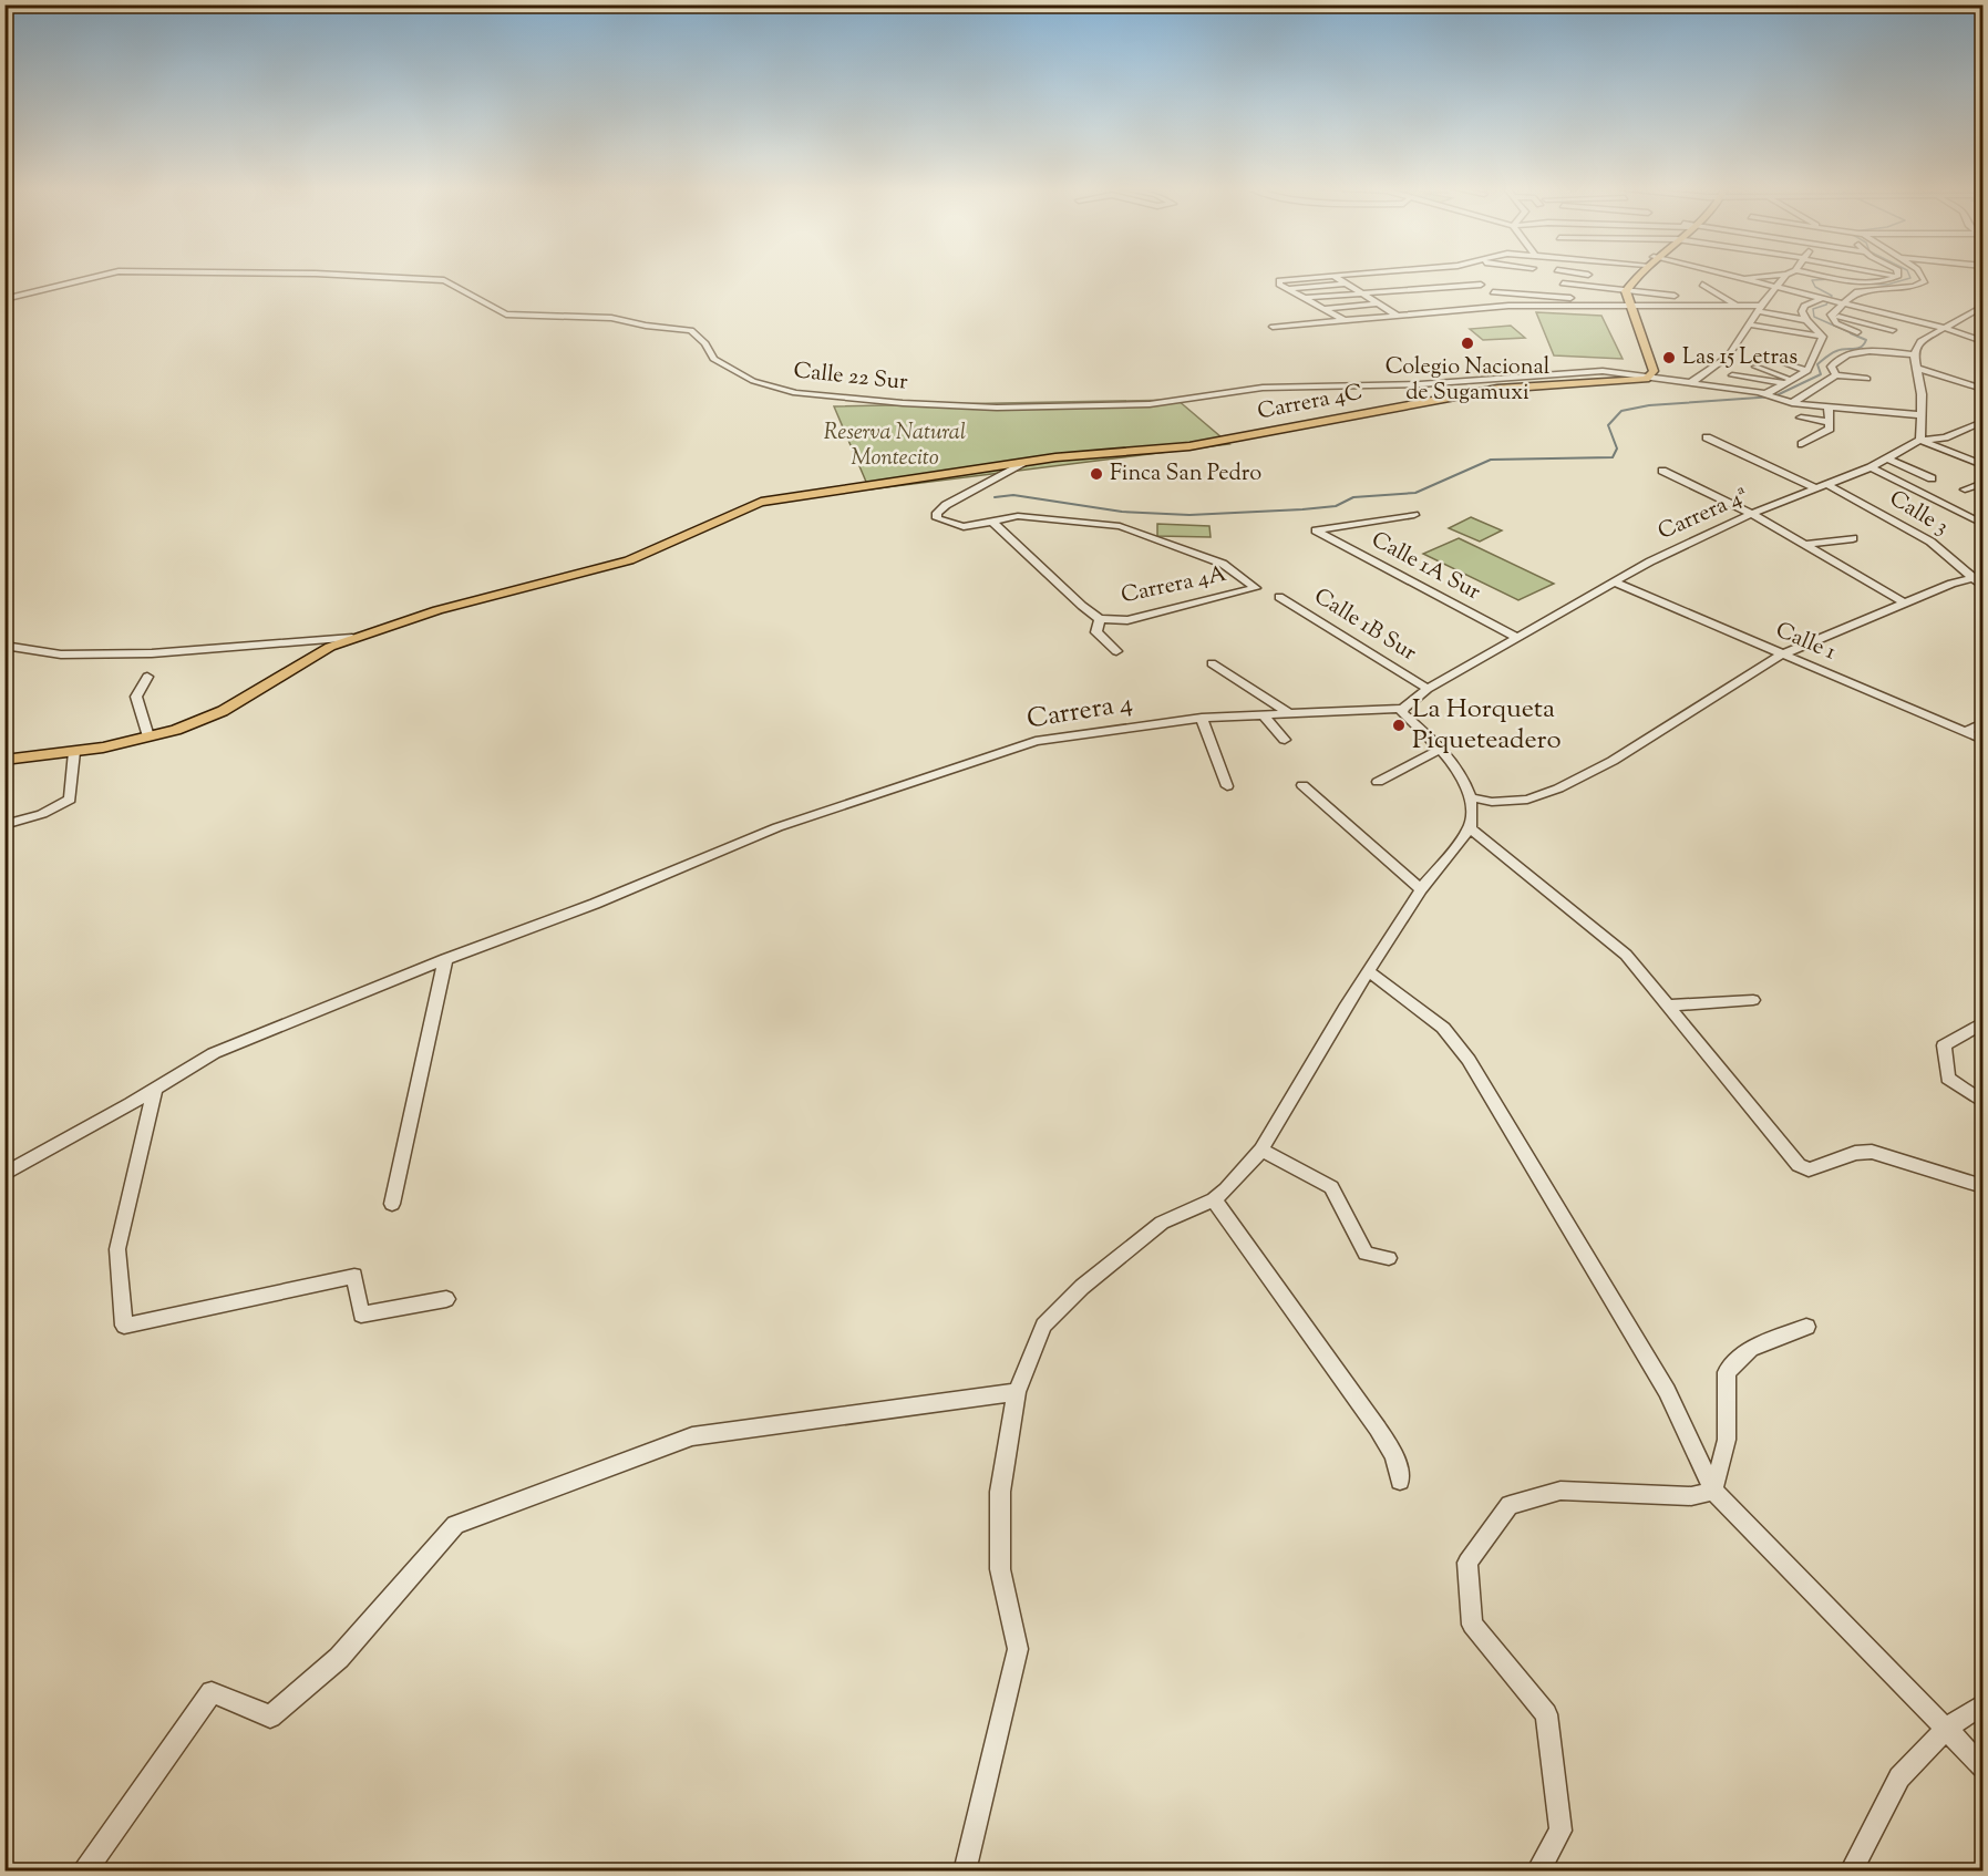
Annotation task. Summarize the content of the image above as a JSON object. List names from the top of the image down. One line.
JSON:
{"streets":{"main road":["Carrera 4C"],"street":["Calle 22 Sur","Calle 3","Carrera 4ª","Calle 1A Sur","Carrera 4A","Calle 1B Sur","Calle 1","Carrera 4"]},"crossings":[["Calle 22 Sur","Carrera 4C"],["Calle 3","Carrera 4ª"],["Carrera 4ª","Calle 1A Sur"],["Carrera 4ª","Calle 1B Sur"],["Carrera 4ª","Calle 1"],["Carrera 4ª","Carrera 4"]],"parks":["Reserva Natural Montecito"],"places":["Colegio Nacional de Sugamuxi","Las 15 Letras","Finca San Pedro","La Horqueta Piqueteadero"]}
